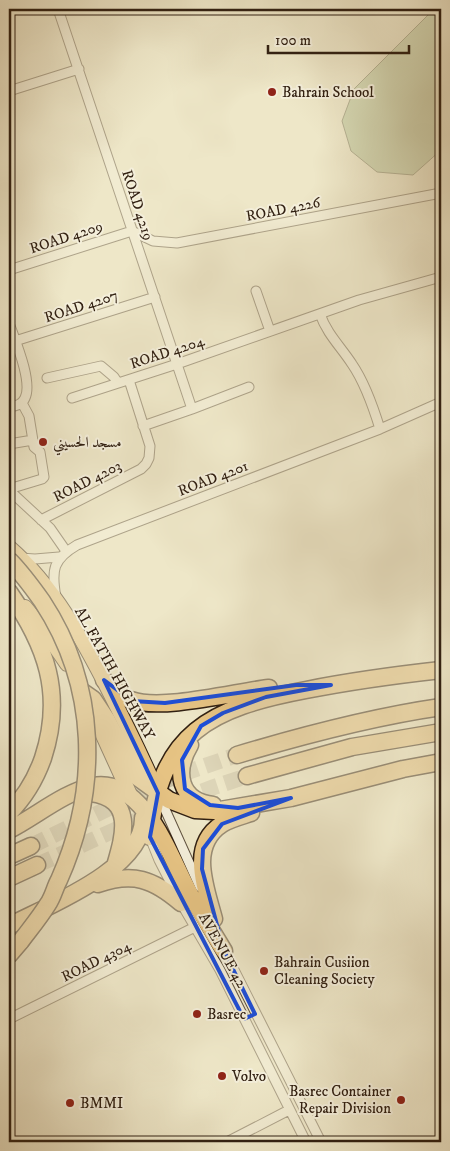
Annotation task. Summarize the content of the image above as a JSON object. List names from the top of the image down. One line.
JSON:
{"streets":{"main road":["AL FATIH HIGHWAY"],"street":["ROAD 4219","ROAD 4226","ROAD 4209","ROAD 4207","ROAD 4204","ROAD 4201","ROAD 4203","AVENUE 42","ROAD 4304"]},"crossings":[["ROAD 4219","ROAD 4226"],["ROAD 4219","ROAD 4209"],["ROAD 4219","ROAD 4207"],["ROAD 4219","ROAD 4204"],["ROAD 4226","ROAD 4209"],["ROAD 4204","ROAD 4203"],["ROAD 4201","AL FATIH HIGHWAY"],["AL FATIH HIGHWAY","AVENUE 42"],["AVENUE 42","ROAD 4304"]],"places":["Bahrain School","مسجد الحسيني","Bahrain Cusiion Cleaning Society","Basrec","Volvo","Basrec Container Repair Division","BMMI"],"scale_bar":"100 m"}
